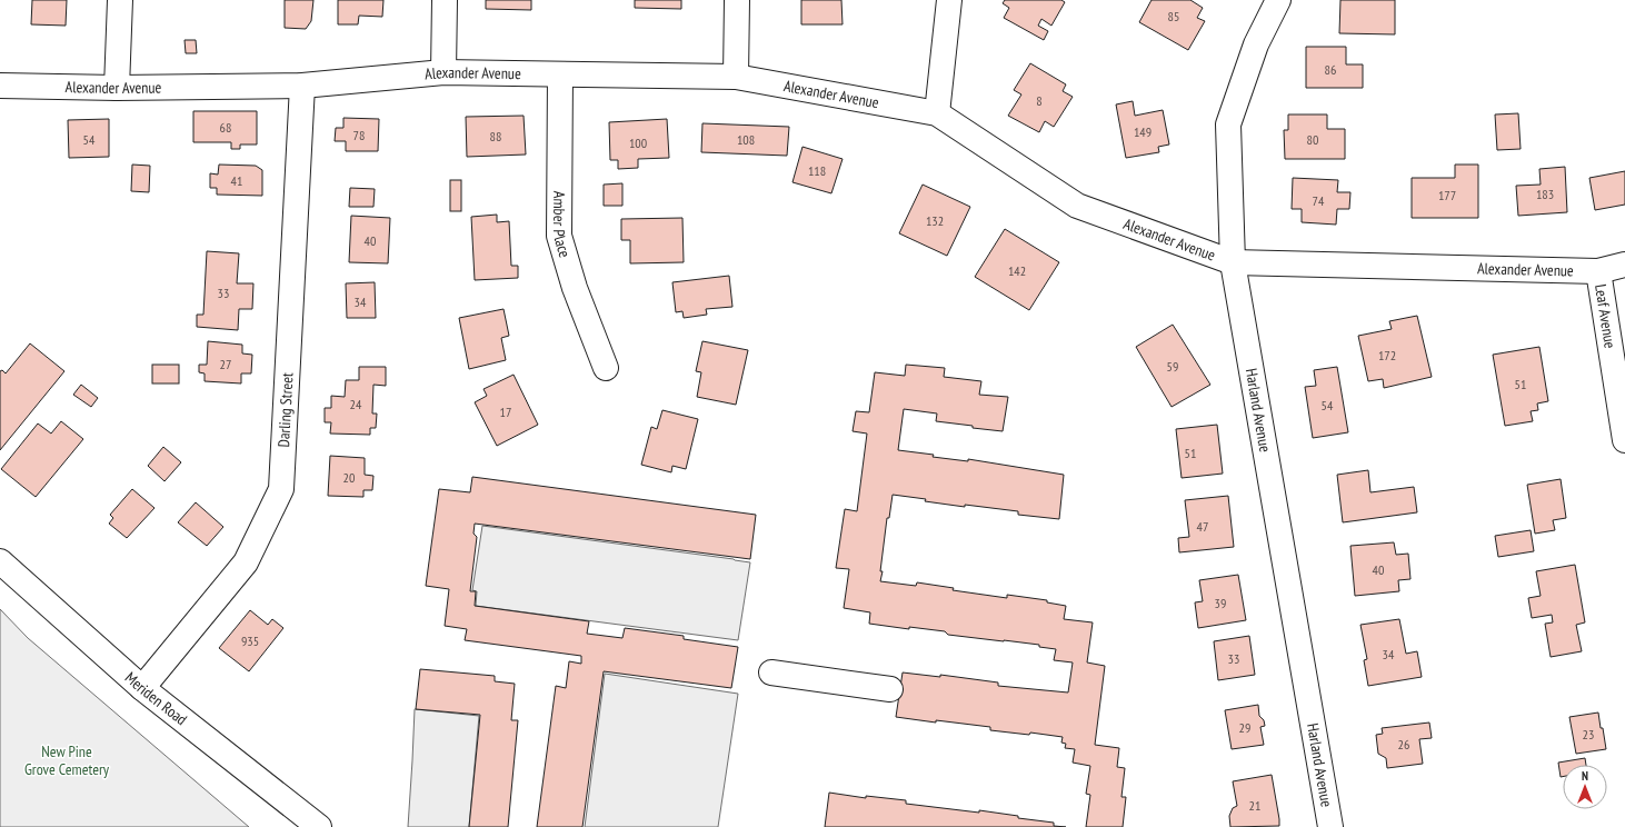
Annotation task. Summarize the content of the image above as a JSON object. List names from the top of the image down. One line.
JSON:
{"streets":{"street":["Alexander Avenue","Amber Place","Leaf Avenue","Darling Street","Harland Avenue","Meriden Road"]},"crossings":[["Alexander Avenue","Amber Place"],["Alexander Avenue","Leaf Avenue"],["Alexander Avenue","Darling Street"],["Alexander Avenue","Harland Avenue"],["Darling Street","Meriden Road"]],"parks":["New Pine Grove Cemetery"],"house_numbers":["85","86","8","68","149","78","88","54","108","80","100","118","41","183","177","74","132","40","142","33","34","172","27","59","51","24","54","17","51","20","47","40","39","935","34","33","29","23","26","21"],"north":"top"}
